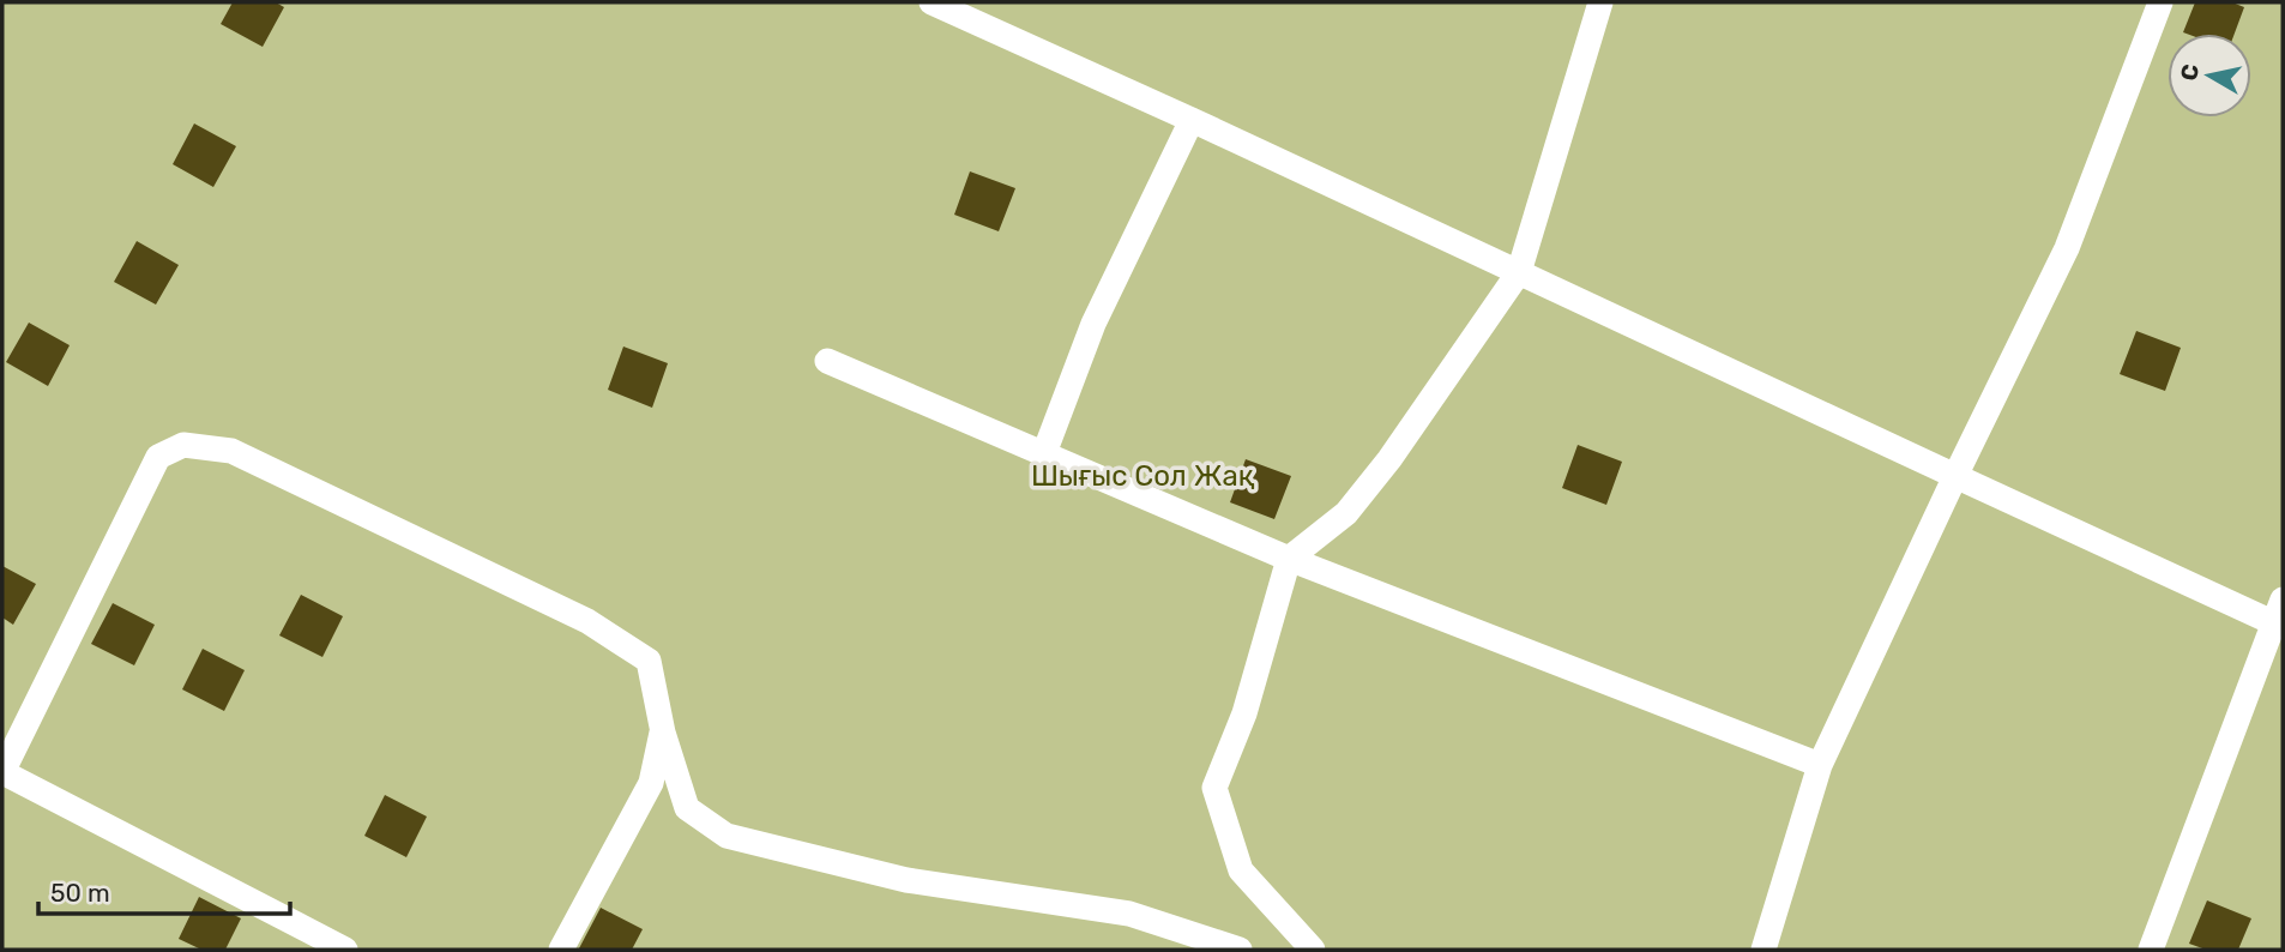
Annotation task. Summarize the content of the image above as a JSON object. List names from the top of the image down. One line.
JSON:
{"parks":["Шығыс Сол Жақ"],"scale_bar":"50 m","north":"left"}
